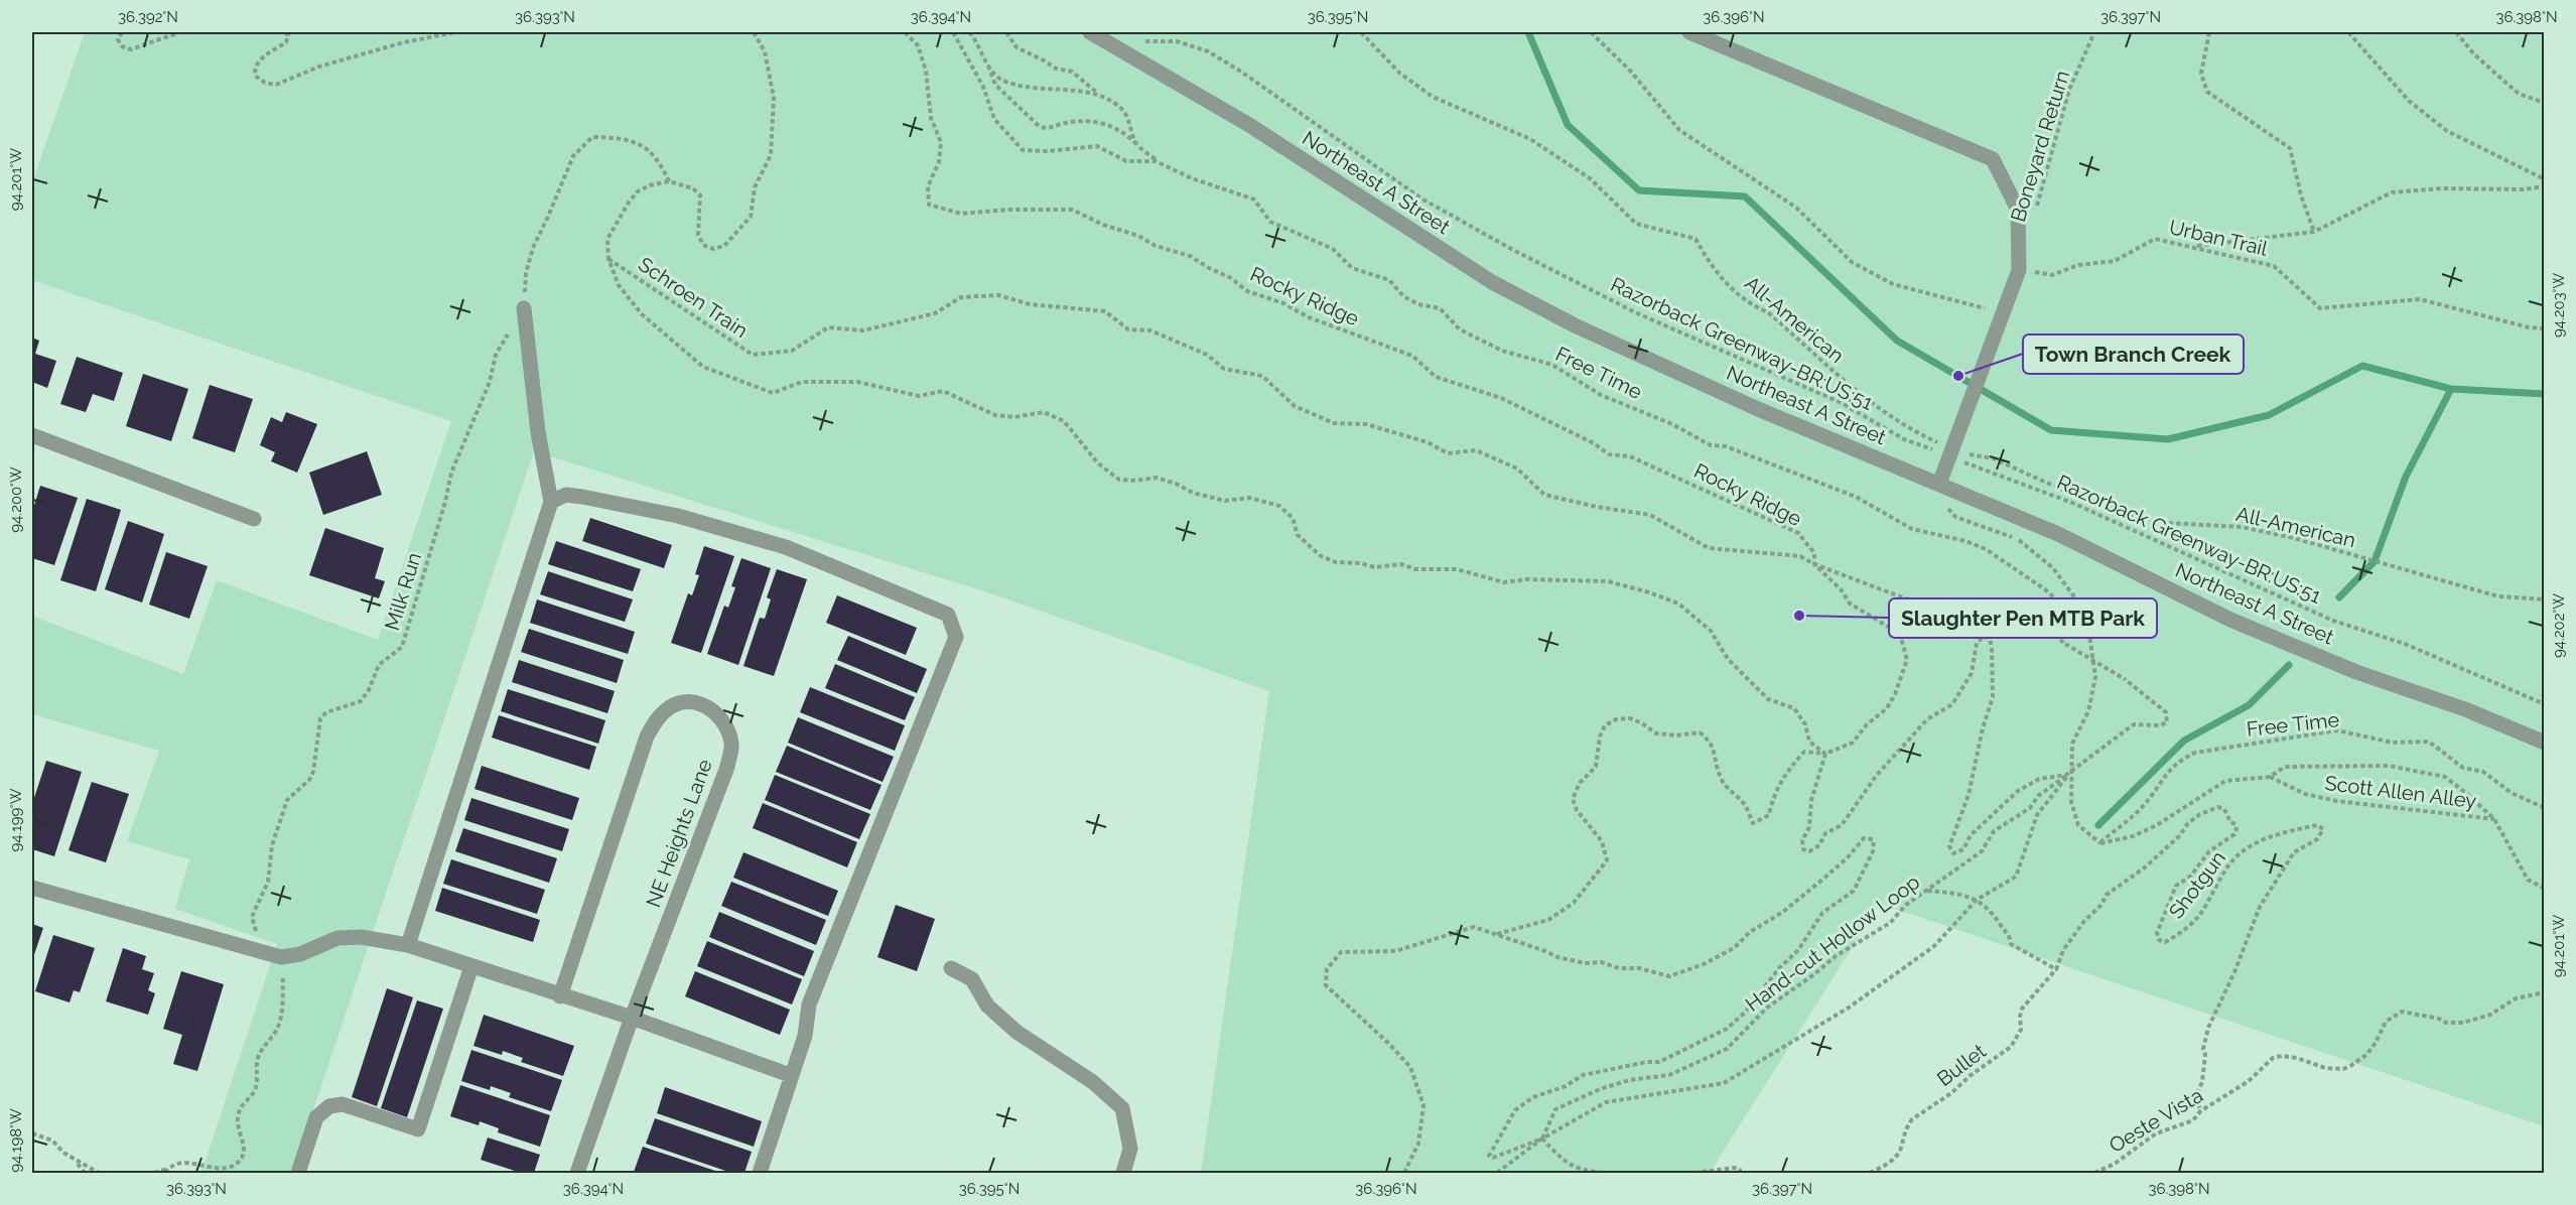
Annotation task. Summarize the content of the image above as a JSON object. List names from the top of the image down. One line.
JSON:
{"streets":{"street":["Northeast A Street","NE Heights Lane"],"path":["Boneyard Return","Urban Trail","Rocky Ridge","Schroen Train","All-American","Razorback Greenway-BR:US:51","Free Time","Milk Run","Scott Allen Alley","Shotgun","Hand-cut Hollow Loop","Bullet","Oeste Vista"]},"crossings":[["Rocky Ridge","Schroen Train"],["Schroen Train","Free Time"],["Schroen Train","Milk Run"],["Schroen Train","Hand-cut Hollow Loop"],["All-American","Razorback Greenway-BR:US:51"],["Free Time","Hand-cut Hollow Loop"],["Shotgun","Bullet"],["Shotgun","Oeste Vista"]],"places":["Town Branch Creek","Slaughter Pen MTB Park"],"coordinates":["36.392°N","36.393°N","36.394°N","36.395°N","36.396°N","36.397°N","36.398°N","94.201°W","94.203°W","94.200°W","94.202°W","94.199°W","94.198°W"]}
